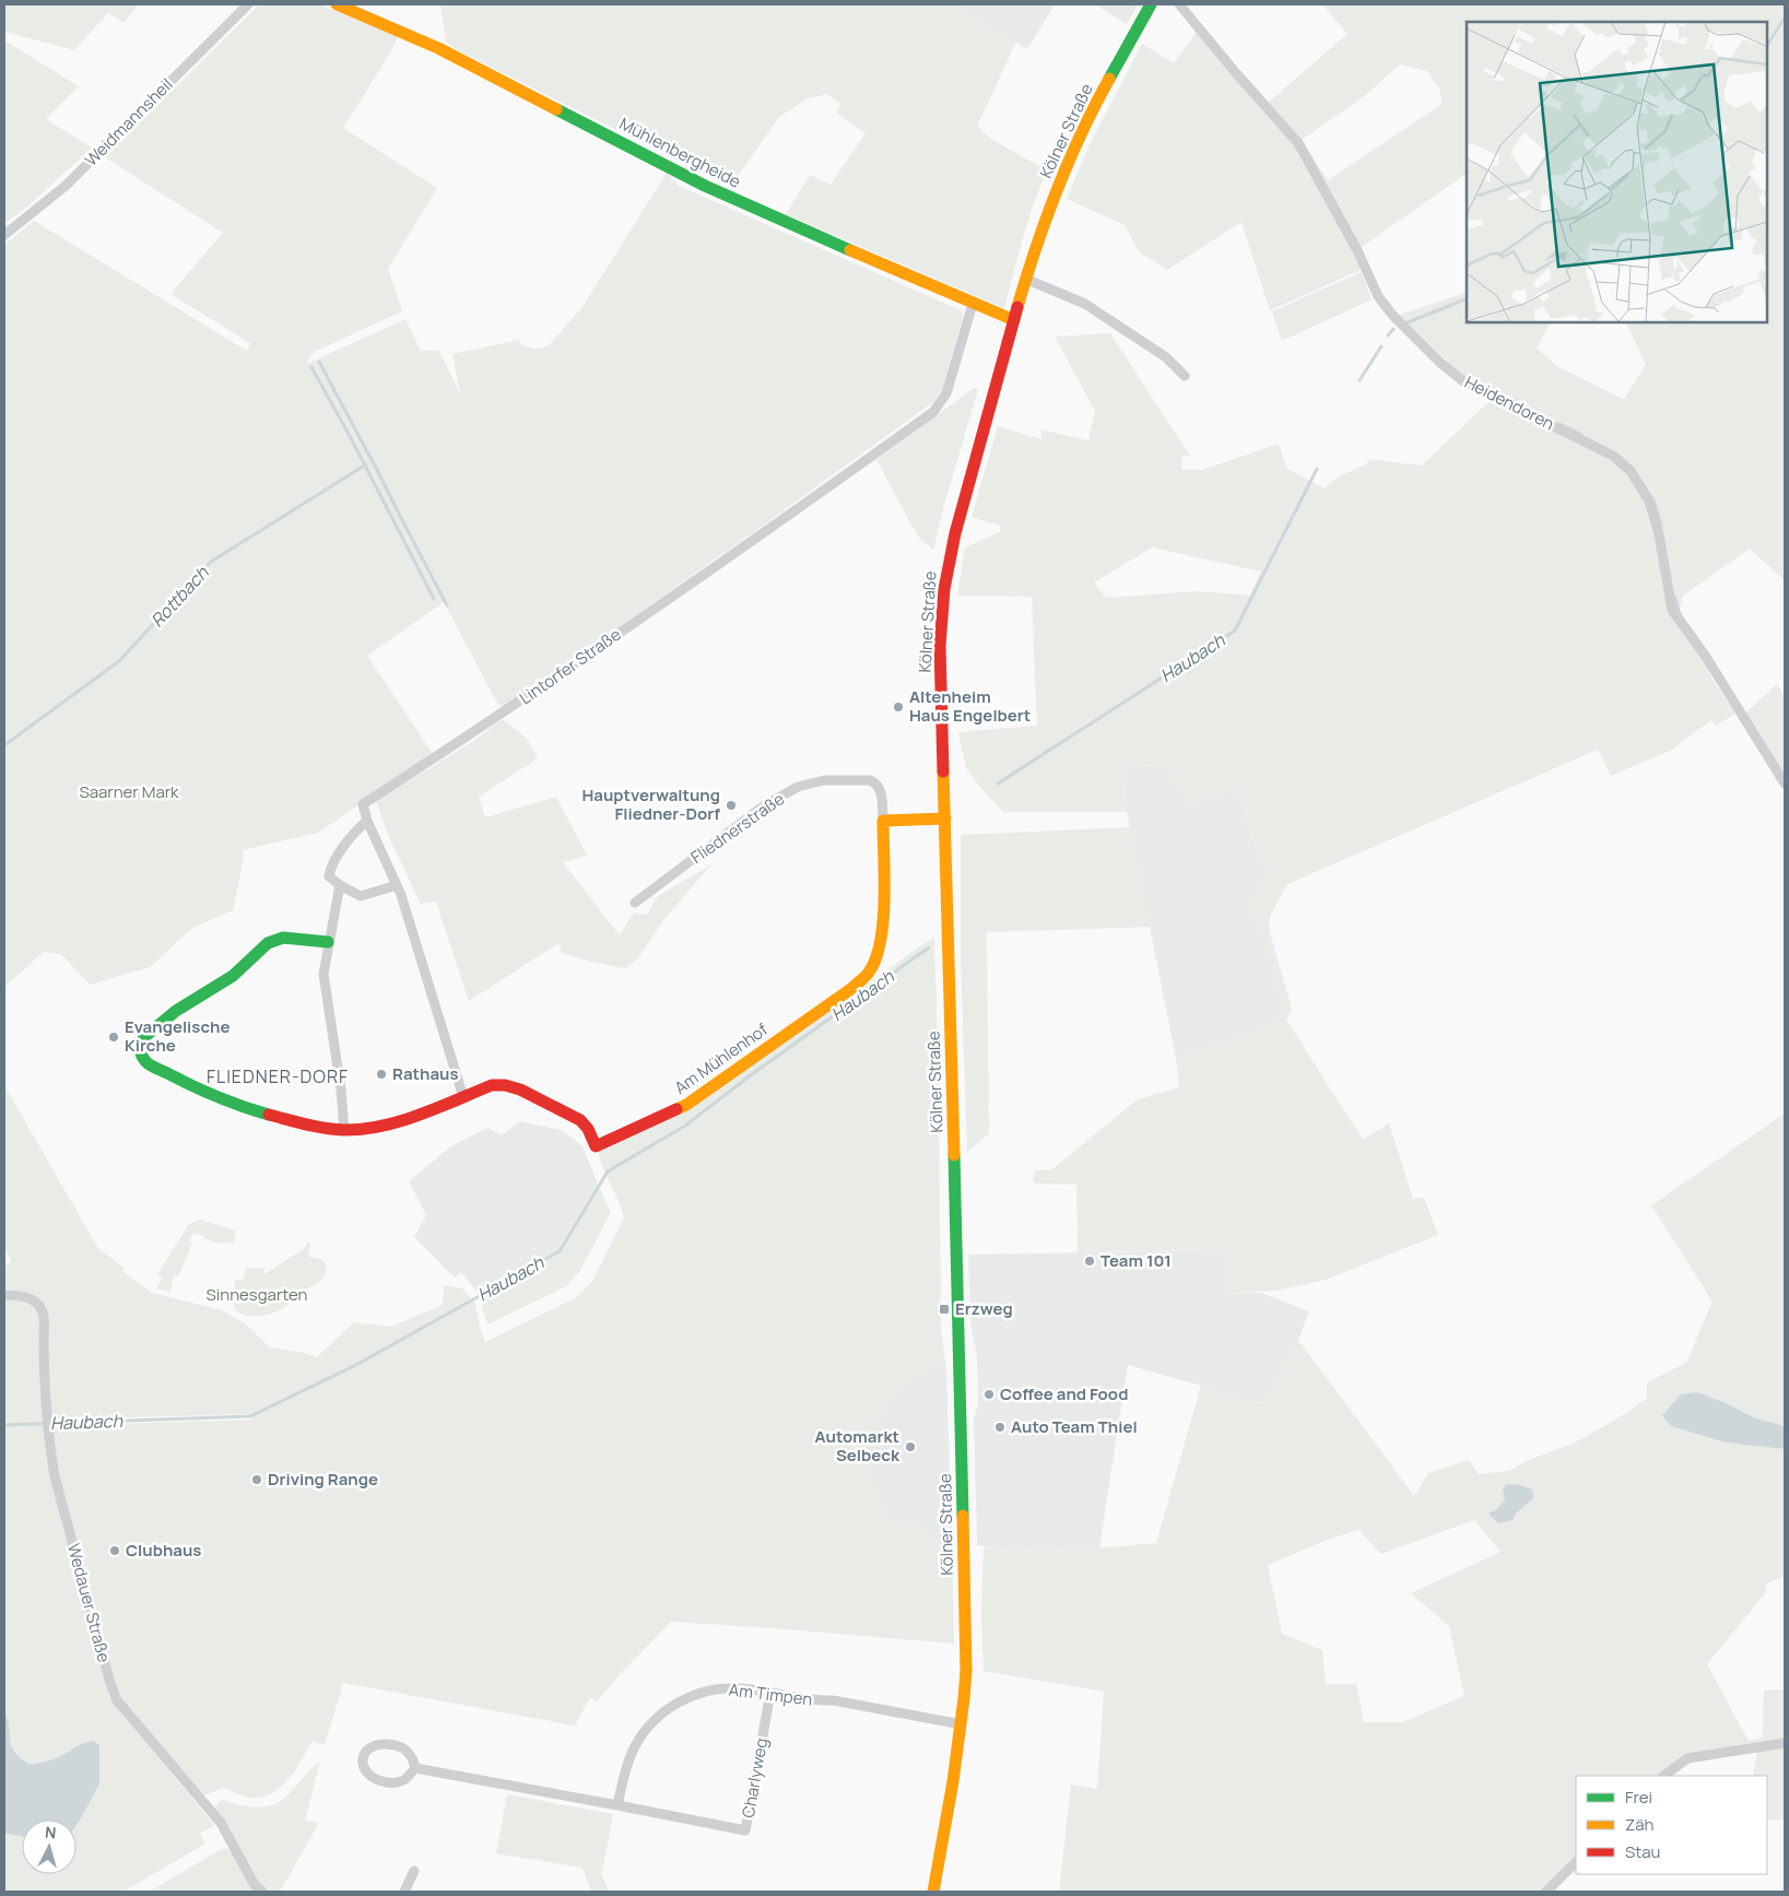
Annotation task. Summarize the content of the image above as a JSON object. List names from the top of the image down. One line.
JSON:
{"streets":{"street":["Weidmannsheil","Kölner Straße","Mühlenbergheide","Heidendoren","Lintorfer Straße","Fliednerstraße","Am Mühlenhof","Wedauer Straße","Am Timpen","Charlyweg"]},"crossings":[["Kölner Straße","Mühlenbergheide"],["Kölner Straße","Am Timpen"],["Mühlenbergheide","Lintorfer Straße"],["Fliednerstraße","Am Mühlenhof"],["Am Timpen","Charlyweg"]],"districts":["FLIEDNER-DORF"],"water":["Rottbach","Haubach"],"parks":["Saarner Mark","Sinnesgarten"],"places":{"other":["Altenheim Haus Engelbert","Hauptverwaltung Fliedner-Dorf","Evangelische Kirche","Rathaus","Team 101","Coffee and Food","Auto Team Thiel","Automarkt Selbeck","Driving Range","Clubhaus"],"transit":["Erzweg"]},"legend":["Frei","Zäh","Stau"],"north":"top"}
